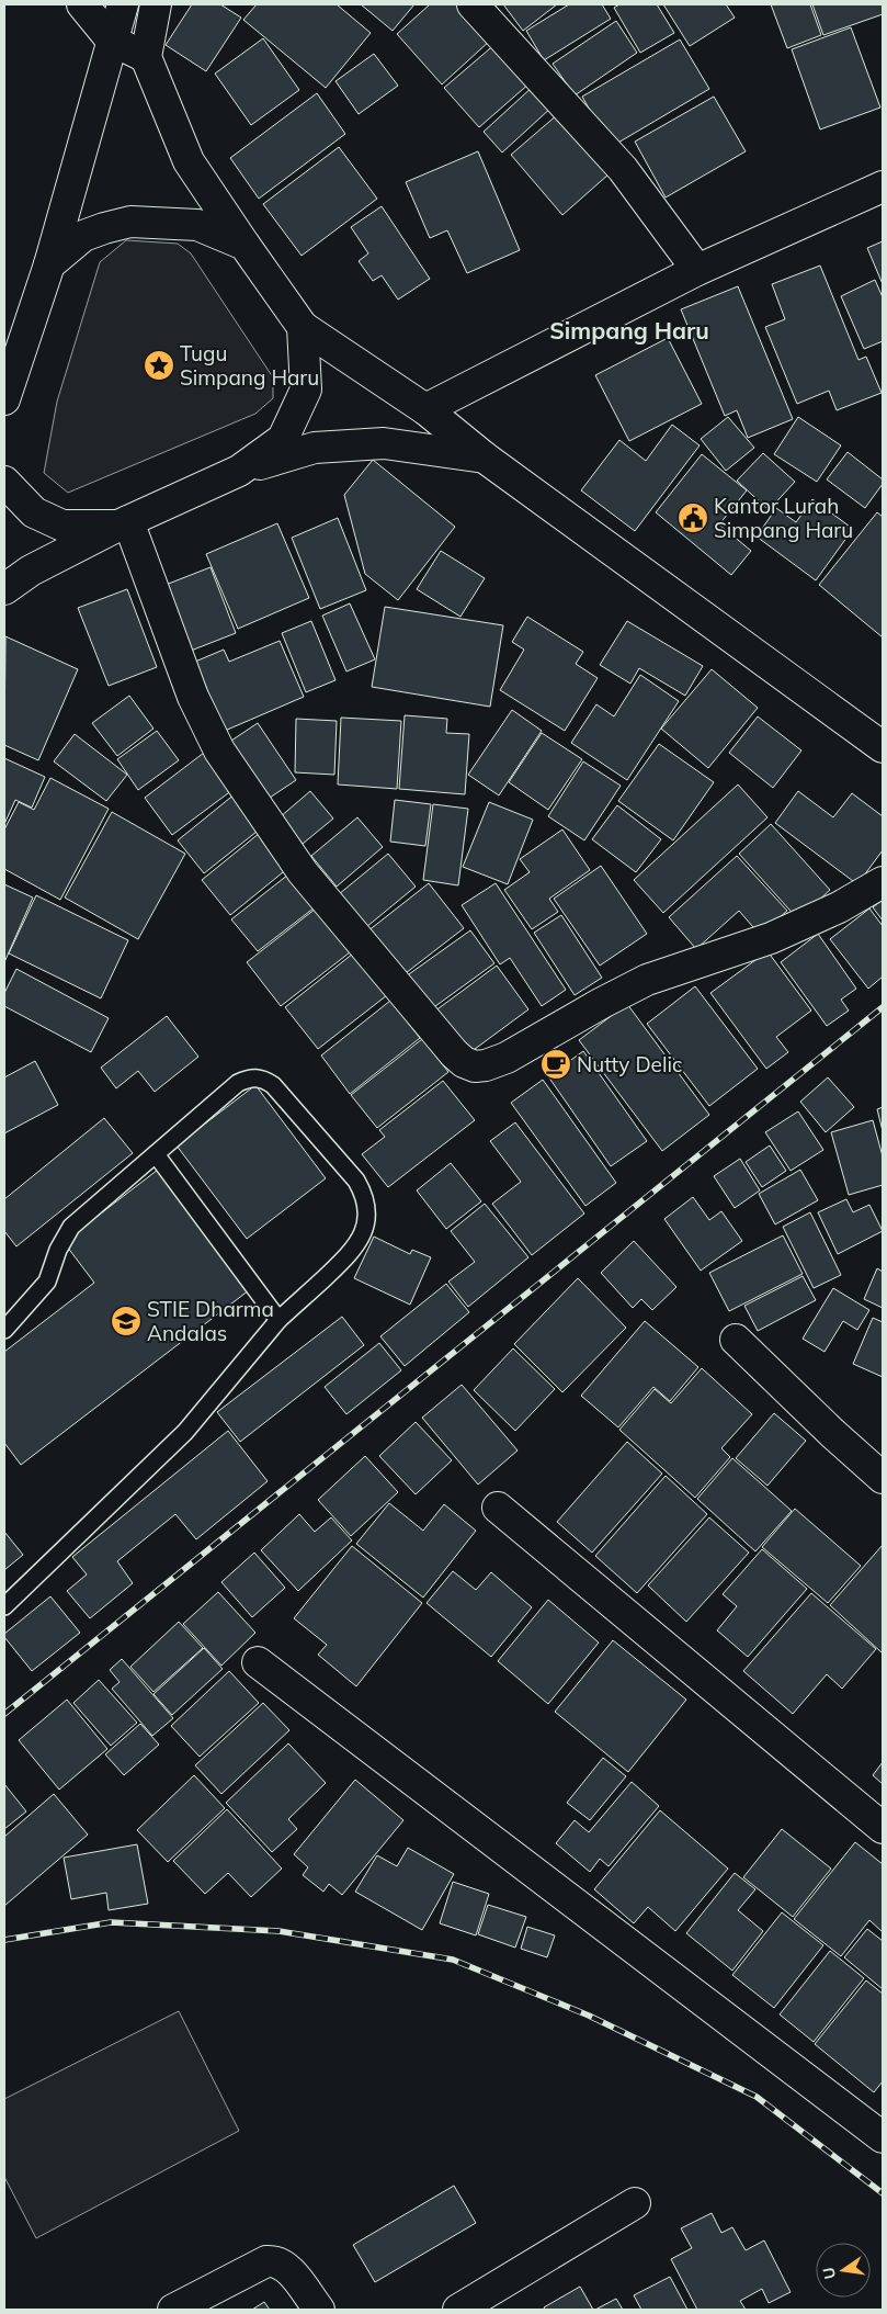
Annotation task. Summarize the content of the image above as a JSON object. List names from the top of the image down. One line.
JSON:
{"districts":["Simpang Haru"],"places":{"place":["Tugu Simpang Haru"],"public building":["Kantor Lurah Simpang Haru"],"cafe":["Nutty Delic"],"school or university":["STIE Dharma Andalas"]},"north":"left"}
